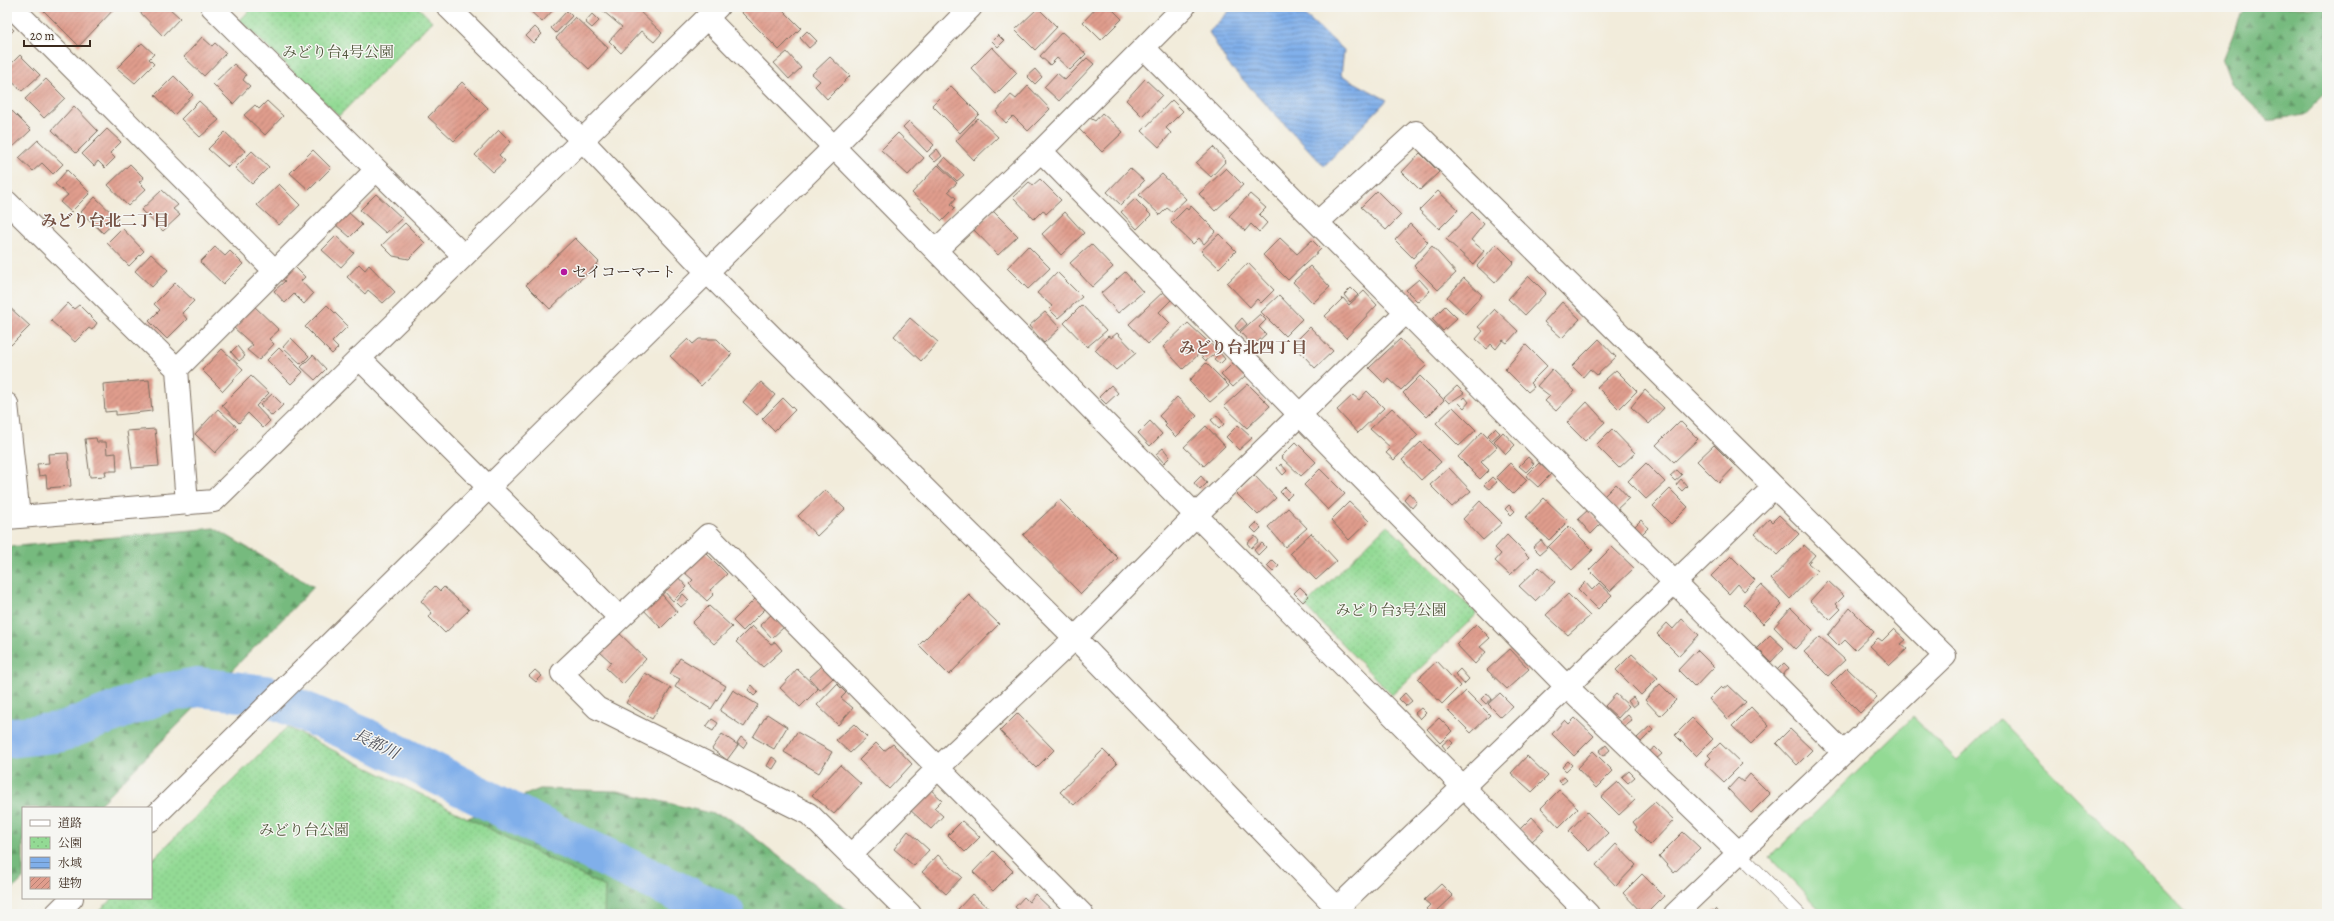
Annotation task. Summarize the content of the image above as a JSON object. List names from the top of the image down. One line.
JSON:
{"districts":["みどり台北二丁目","みどり台北四丁目"],"water":["長都川"],"parks":["みどり台4号公園","みどり台3号公園","みどり台公園"],"places":["セイコーマート"],"legend":["道路","公園","水域","建物"],"scale_bar":"20 m"}
